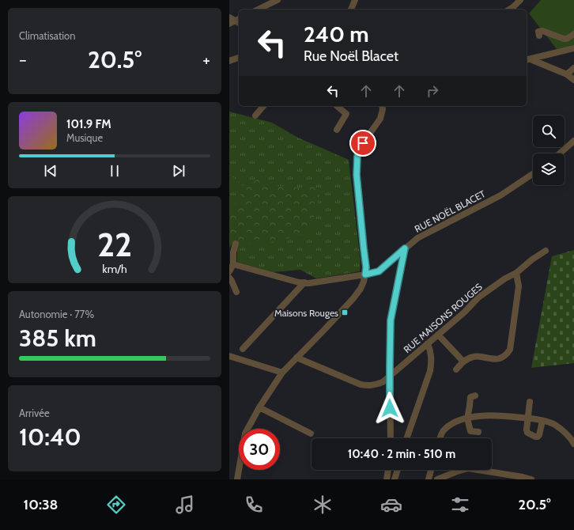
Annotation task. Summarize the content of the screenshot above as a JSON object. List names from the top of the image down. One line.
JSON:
{"streets":{"street":["RUE NOËL BLACET","RUE MAISONS ROUGES"]},"places":{"transit":["Maisons Rouges"]},"page":{"tile":["Climatisation",["Autonomie · 77%","385 km"],["Arrivée","10:40"]],"turn":["240 m","Rue Noël Blacet"],"heat":["−","20.5°","+"],"song":["101.9 FM","Musique"],"limit":"30","trip":"10:40 · 2 min · 510 m","tabs":["10:38","20.5°"],"gauge":["22","km/h"]}}
